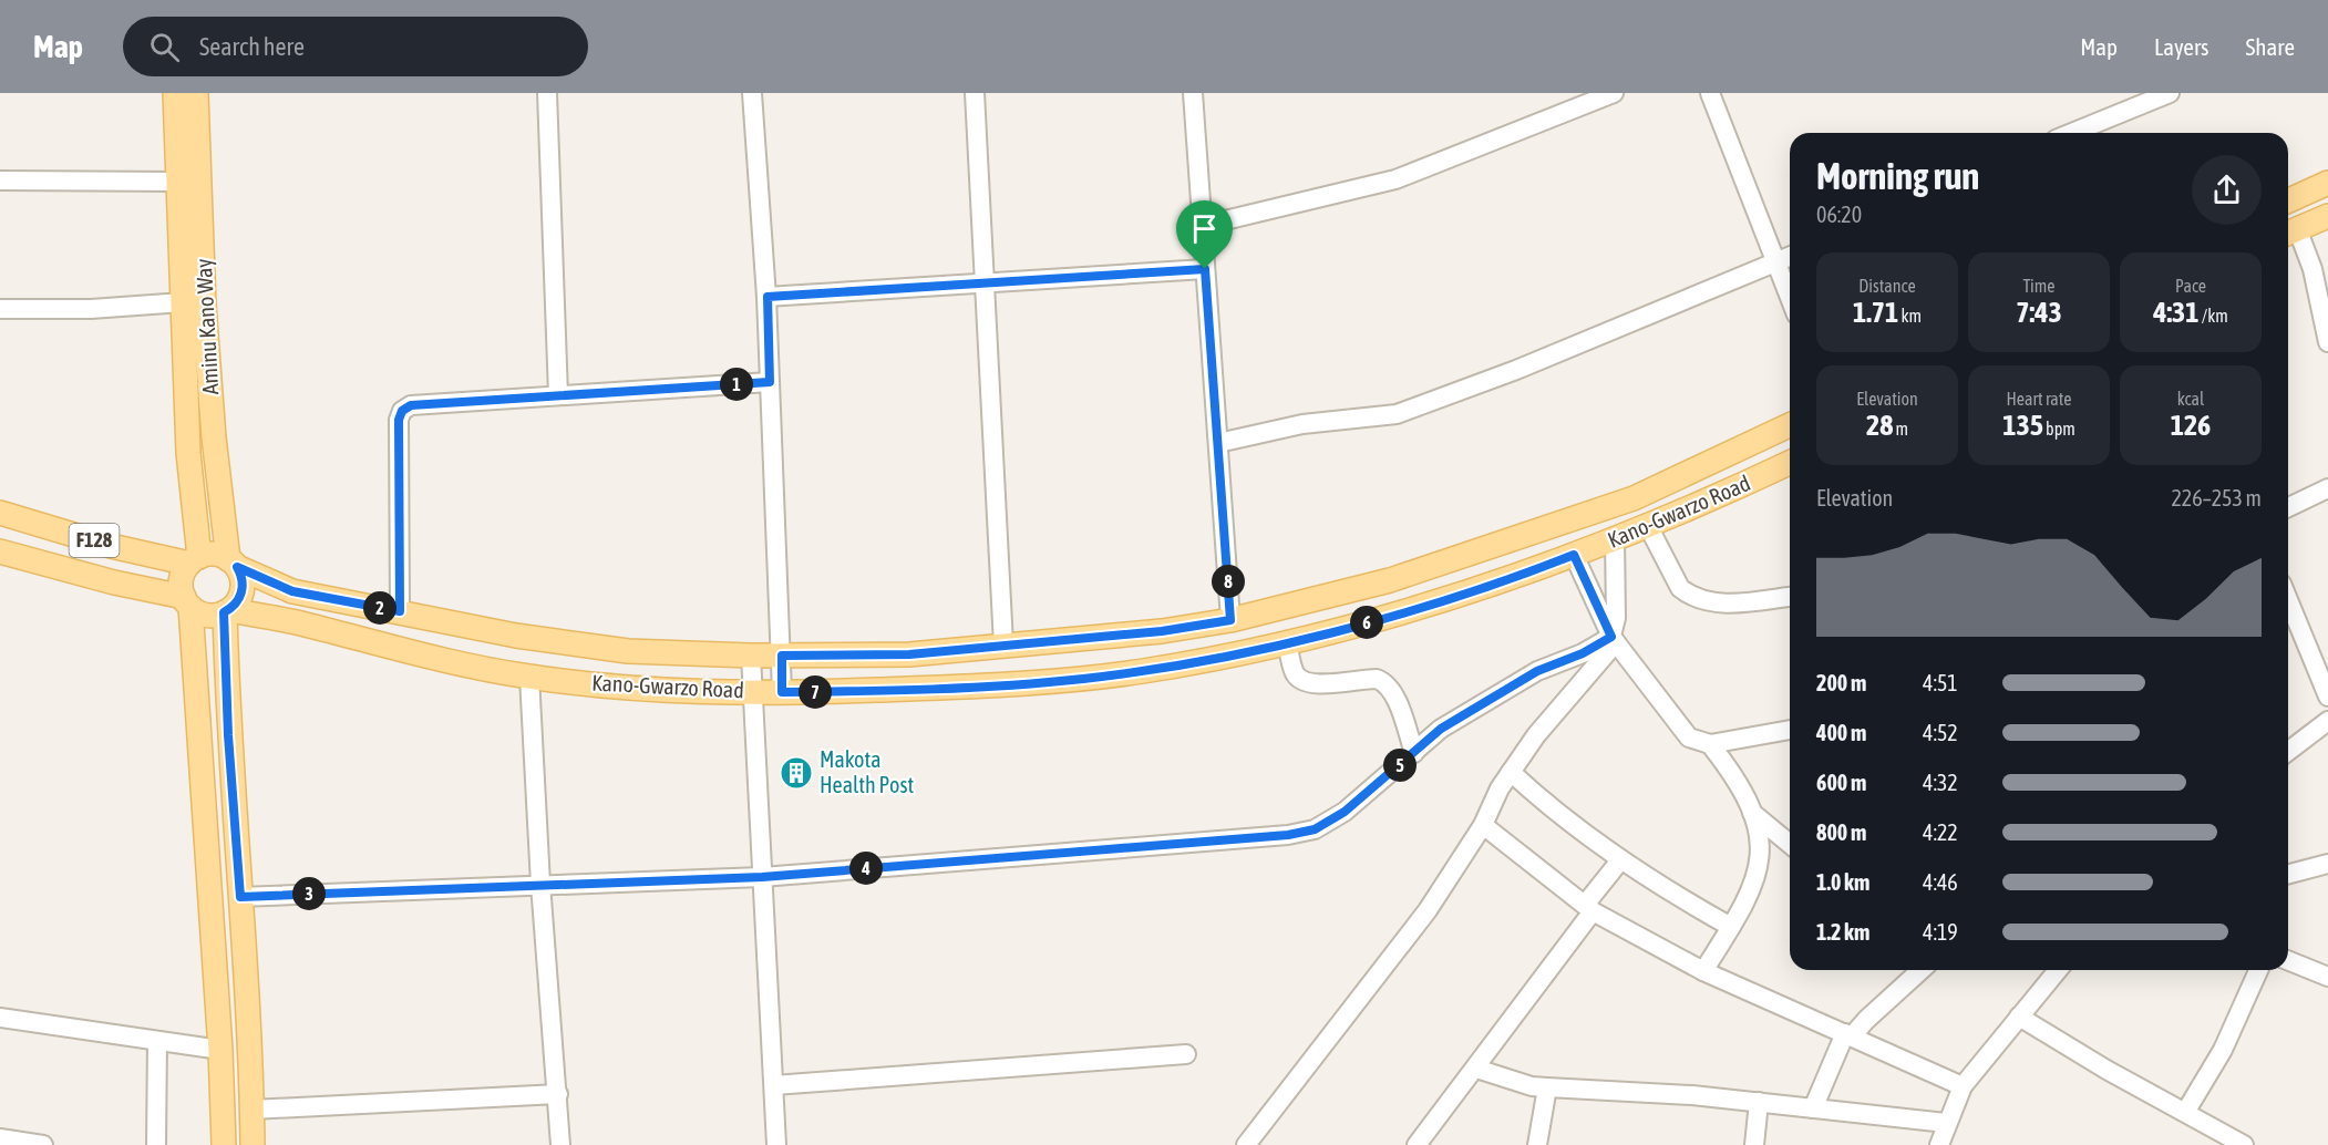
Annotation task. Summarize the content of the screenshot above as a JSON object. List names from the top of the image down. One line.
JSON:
{"streets":{"main road":["Aminu Kano Way","Kano-Gwarzo Road","F128"]},"crossings":[["Aminu Kano Way","Kano-Gwarzo Road"],["Aminu Kano Way","F128"],["Kano-Gwarzo Road","F128"]],"places":{"building":["Makota Health Post"]},"page":{"header":"Map","search":"Search here","nav":["Map","Layers","Share"],"heading":["Morning run","06:20"],"stats":[["Distance","1.71 km"],["Time","7:43"],["Pace","4:31 /km"],["Elevation","28 m"],["Heart rate","135 bpm"],["kcal","126"]],"pins":["1","8","2","6","7","5","4","3"],"chart":["Elevation","226–253 m"],"list":[{"name":"200 m","note":"4:51"},{"name":"400 m","note":"4:52"},{"name":"600 m","note":"4:32"},{"name":"800 m","note":"4:22"},{"name":"1.0 km","note":"4:46"},{"name":"1.2 km","note":"4:19"}]}}
